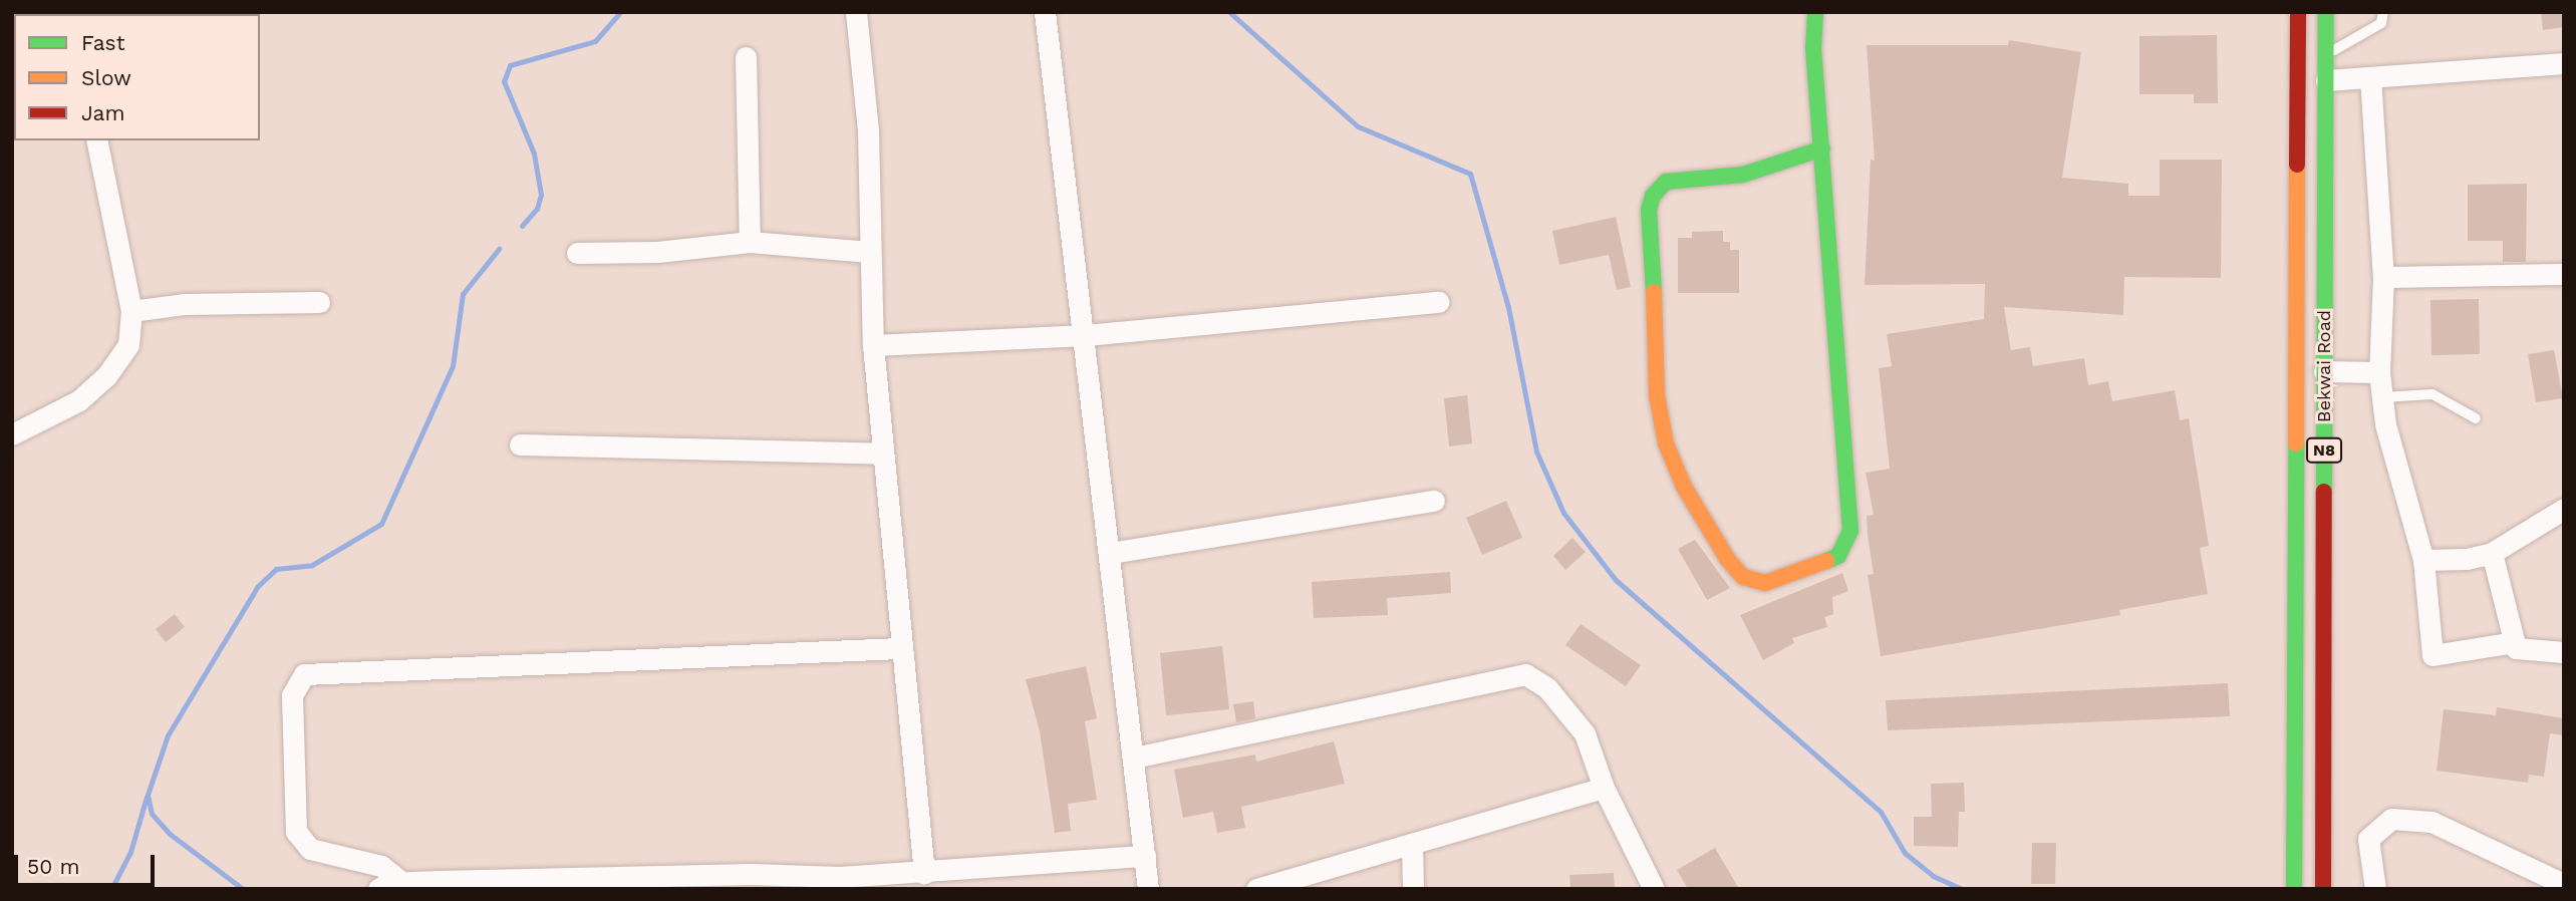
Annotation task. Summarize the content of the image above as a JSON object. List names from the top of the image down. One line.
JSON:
{"streets":{"main road":["Bekwai Road","N8"]},"legend":["Fast","Slow","Jam"],"scale_bar":"50 m"}
